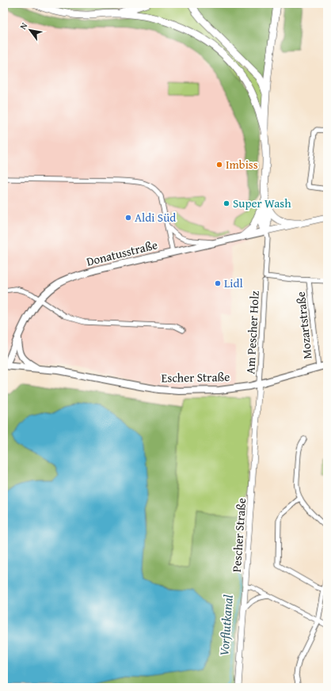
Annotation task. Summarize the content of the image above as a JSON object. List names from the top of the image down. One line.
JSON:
{"streets":{"main road":["Donatusstraße","Escher Straße"],"street":["Mozartstraße","Am Pescher Holz","Pescher Straße"]},"crossings":[["Donatusstraße","Am Pescher Holz"],["Donatusstraße","Escher Straße"],["Mozartstraße","Escher Straße"],["Am Pescher Holz","Escher Straße"],["Am Pescher Holz","Pescher Straße"],["Escher Straße","Pescher Straße"]],"water":["Vorflutkanal"],"places":["Imbiss","Super Wash","Aldi Süd","Lidl"],"north":"top left"}
